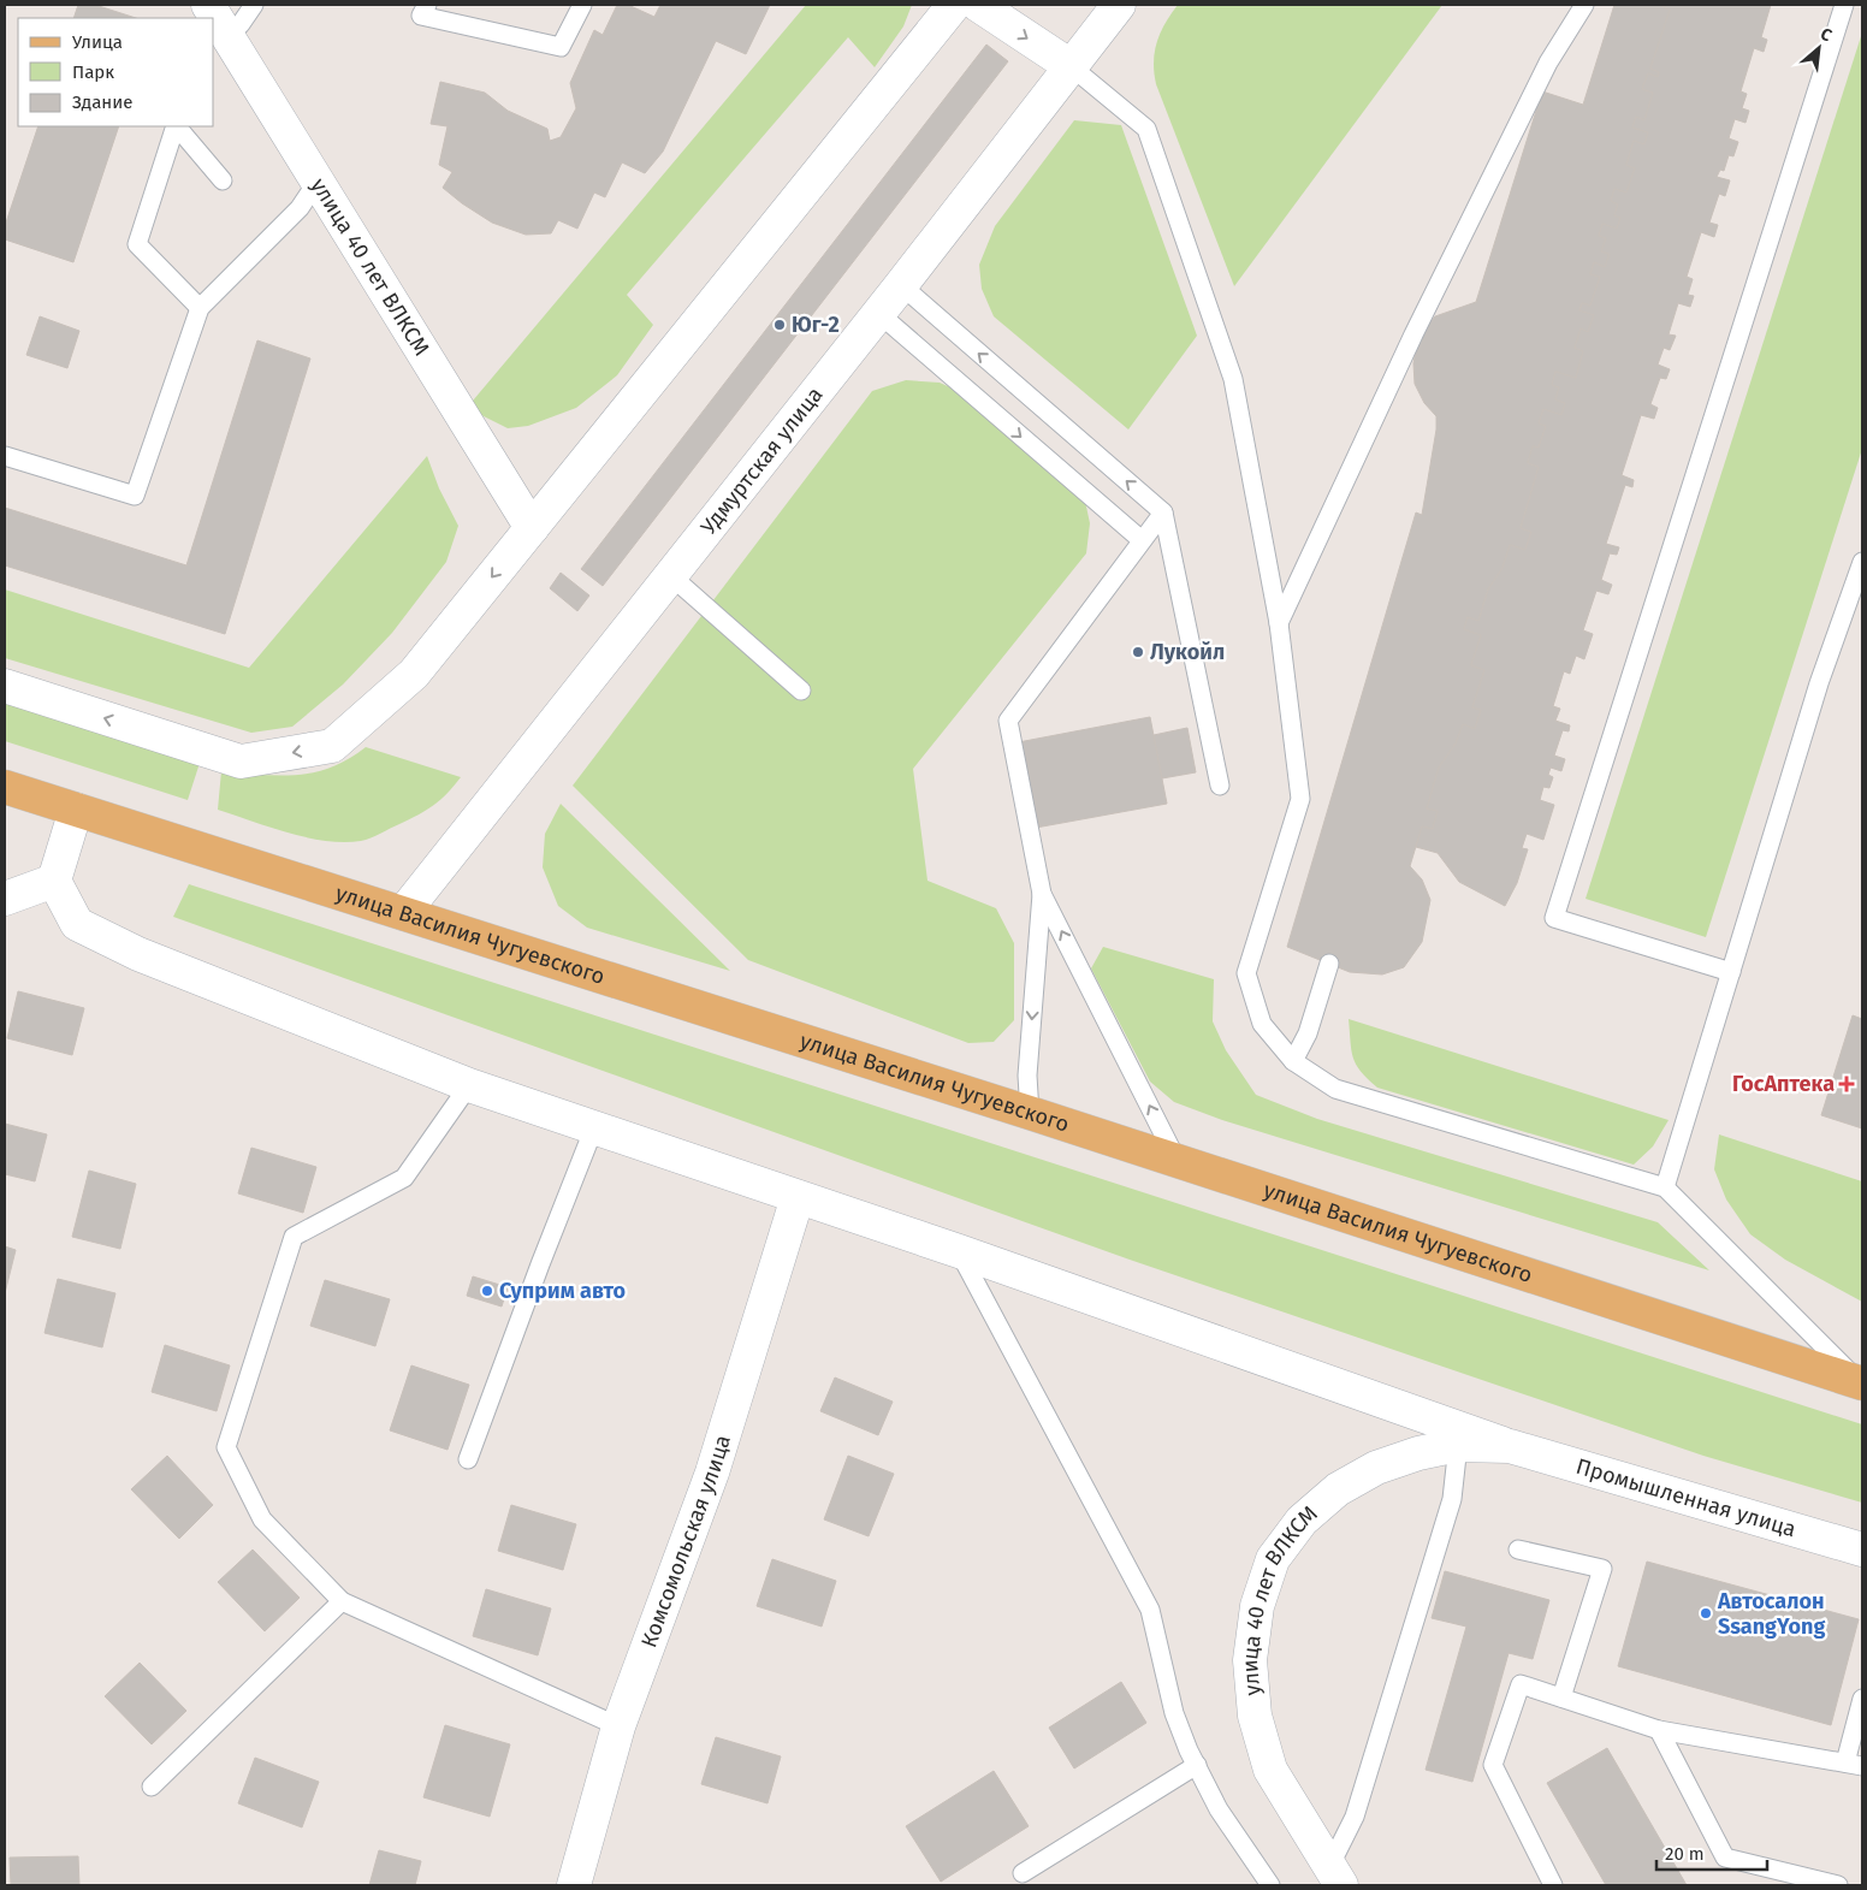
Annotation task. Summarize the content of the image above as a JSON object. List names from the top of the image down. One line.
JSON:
{"streets":{"main road":["улица Василия Чугуевского"],"street":["улица 40 лет ВЛКСМ","Удмуртская улица","Промышленная улица","Комсомольская улица"]},"crossings":[["улица 40 лет ВЛКСМ","Промышленная улица"],["Удмуртская улица","улица Василия Чугуевского"]],"places":{"other":["Юг-2","Лукойл","Суприм авто","Автосалон SsangYong"],"health":["ГосАптека"]},"legend":["Улица","Парк","Здание"],"scale_bar":"20 m","north":"top right"}
